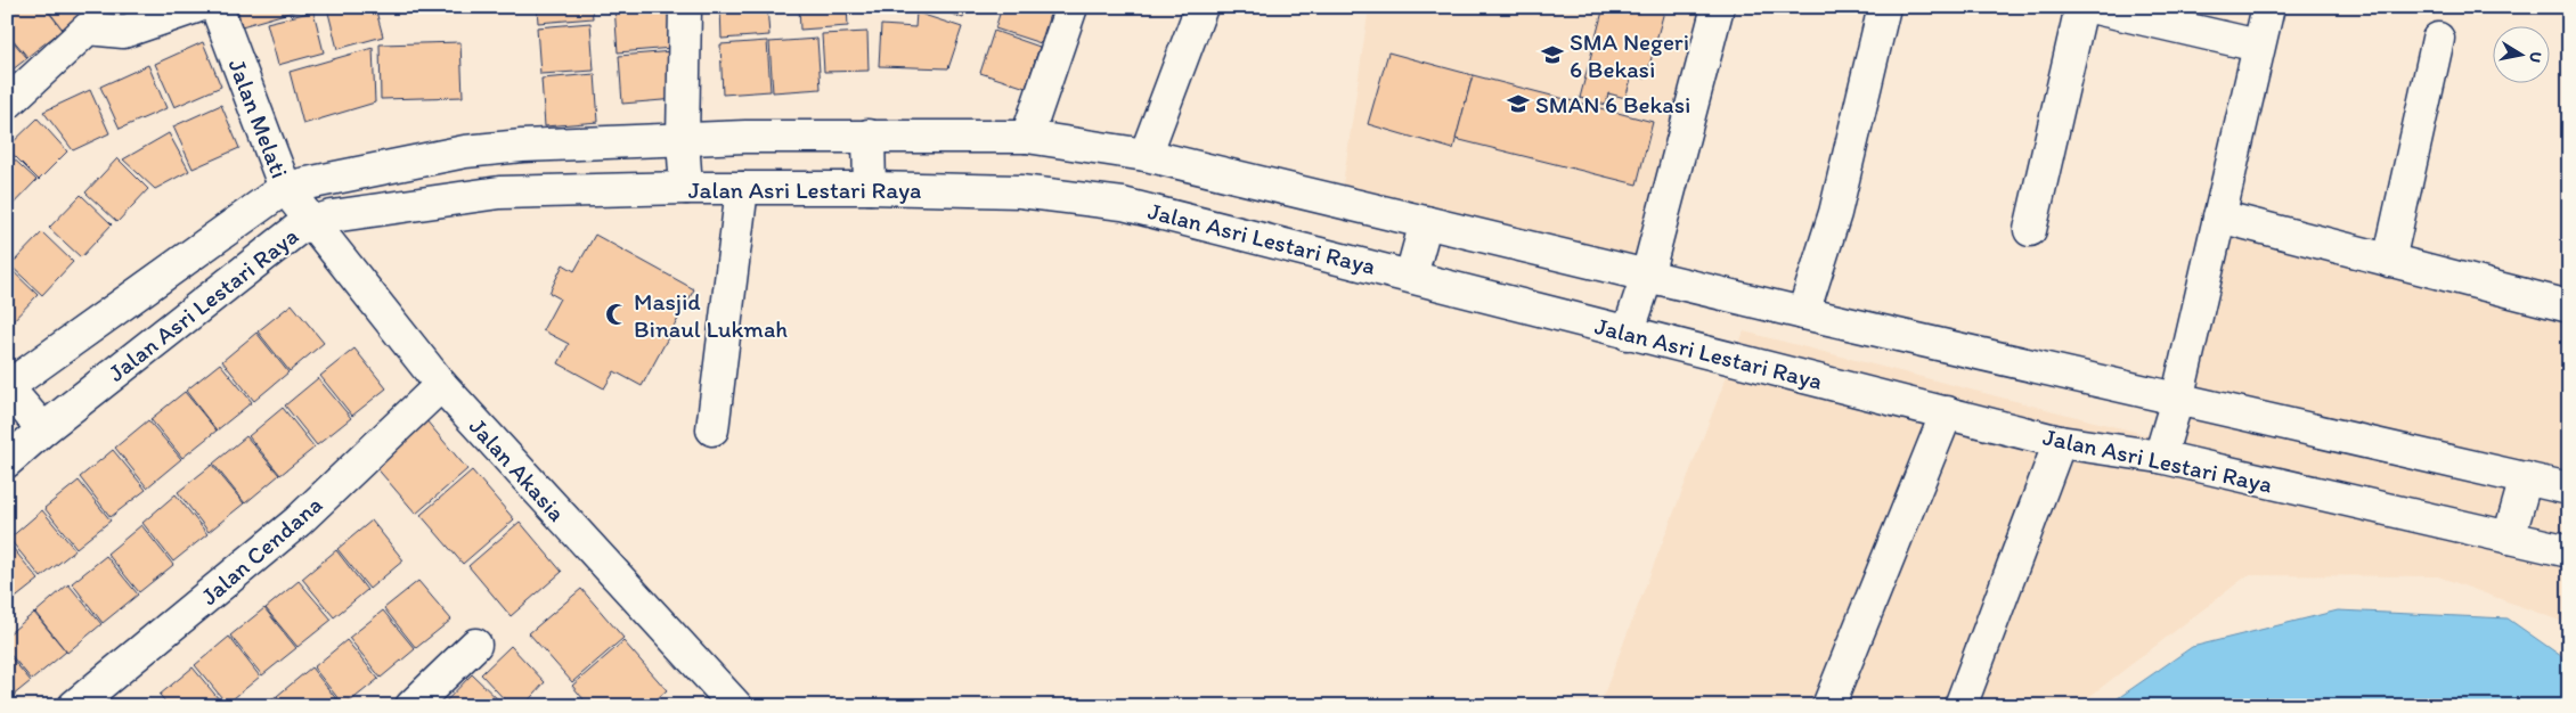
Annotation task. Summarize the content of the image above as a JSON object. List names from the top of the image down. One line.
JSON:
{"streets":{"street":["Jalan Melati","Jalan Asri Lestari Raya","Jalan Akasia","Jalan Cendana"]},"crossings":[["Jalan Melati","Jalan Asri Lestari Raya"],["Jalan Melati","Jalan Akasia"],["Jalan Asri Lestari Raya","Jalan Akasia"],["Jalan Akasia","Jalan Cendana"]],"places":{"school or university":["SMA Negeri 6 Bekasi","SMAN 6 Bekasi"],"mosque":["Masjid Binaul Lukmah"]},"north":"right"}
